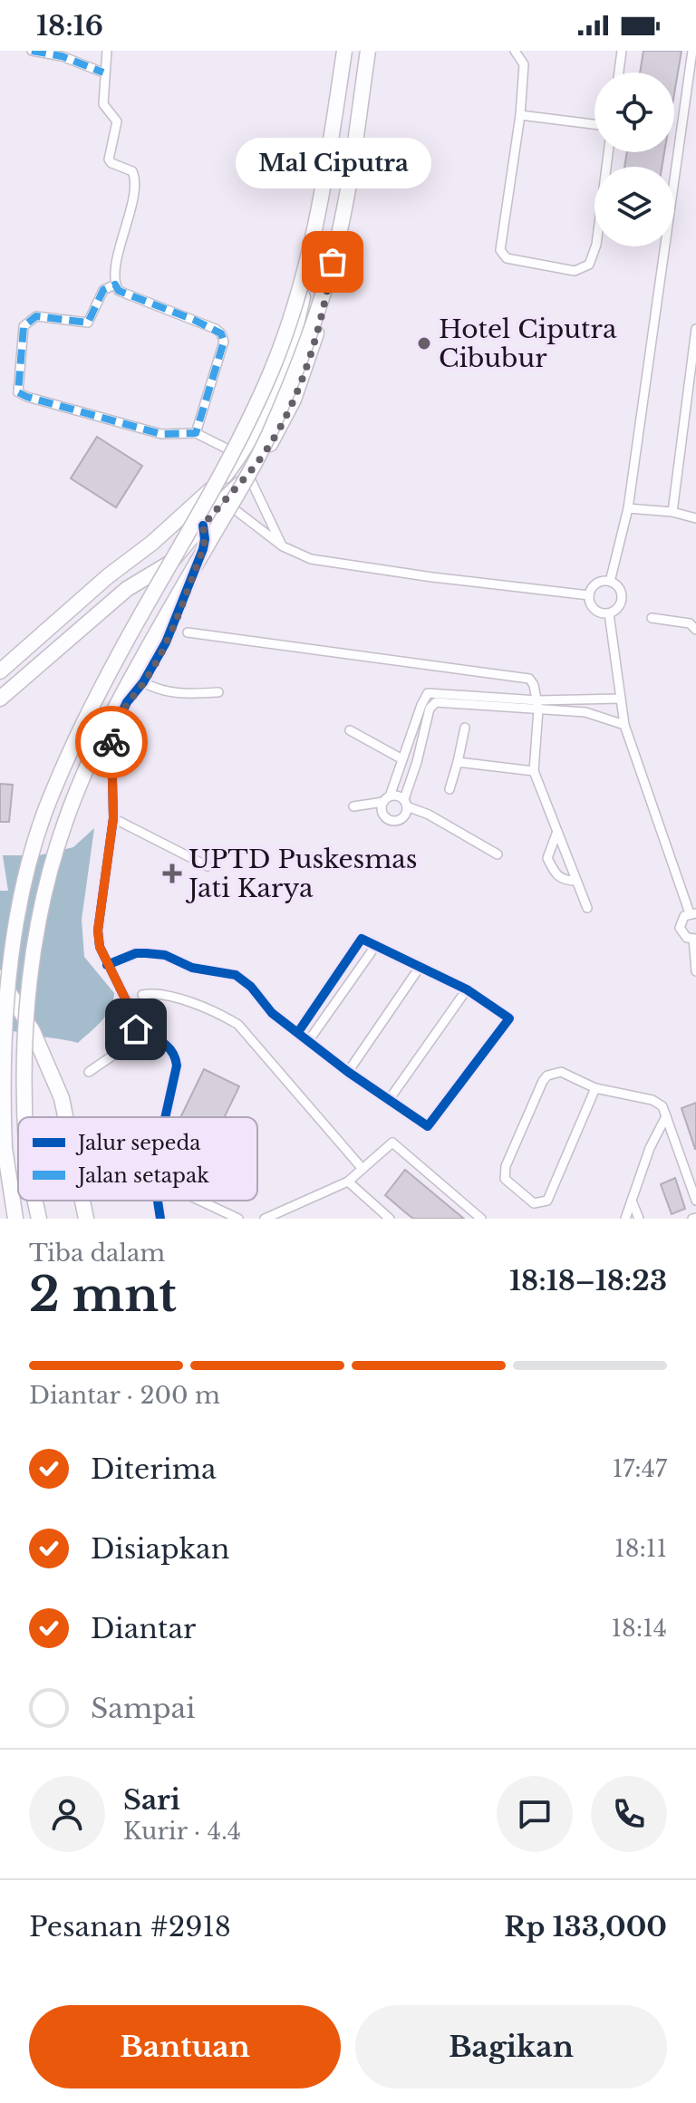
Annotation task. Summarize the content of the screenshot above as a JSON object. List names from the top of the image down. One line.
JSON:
{"places":{"other":["Mal Ciputra","Hotel Ciputra Cibubur"],"health":["UPTD Puskesmas Jati Karya"]},"legend":["Jalur sepeda","Jalan setapak"],"page":{"status":"18:16","bubble":"Mal Ciputra","heading":["2 mnt","Tiba dalam","18:18–18:23"],"panel":["Sari","Kurir · 4.4","Pesanan #2918","Rp 133,000"],"bar":"Diantar · 200 m","list":[["Diterima","17:47"],["Disiapkan","18:11"],["Diantar","18:14"],"Sampai"],"buttons":["Bantuan","Bagikan"]}}
